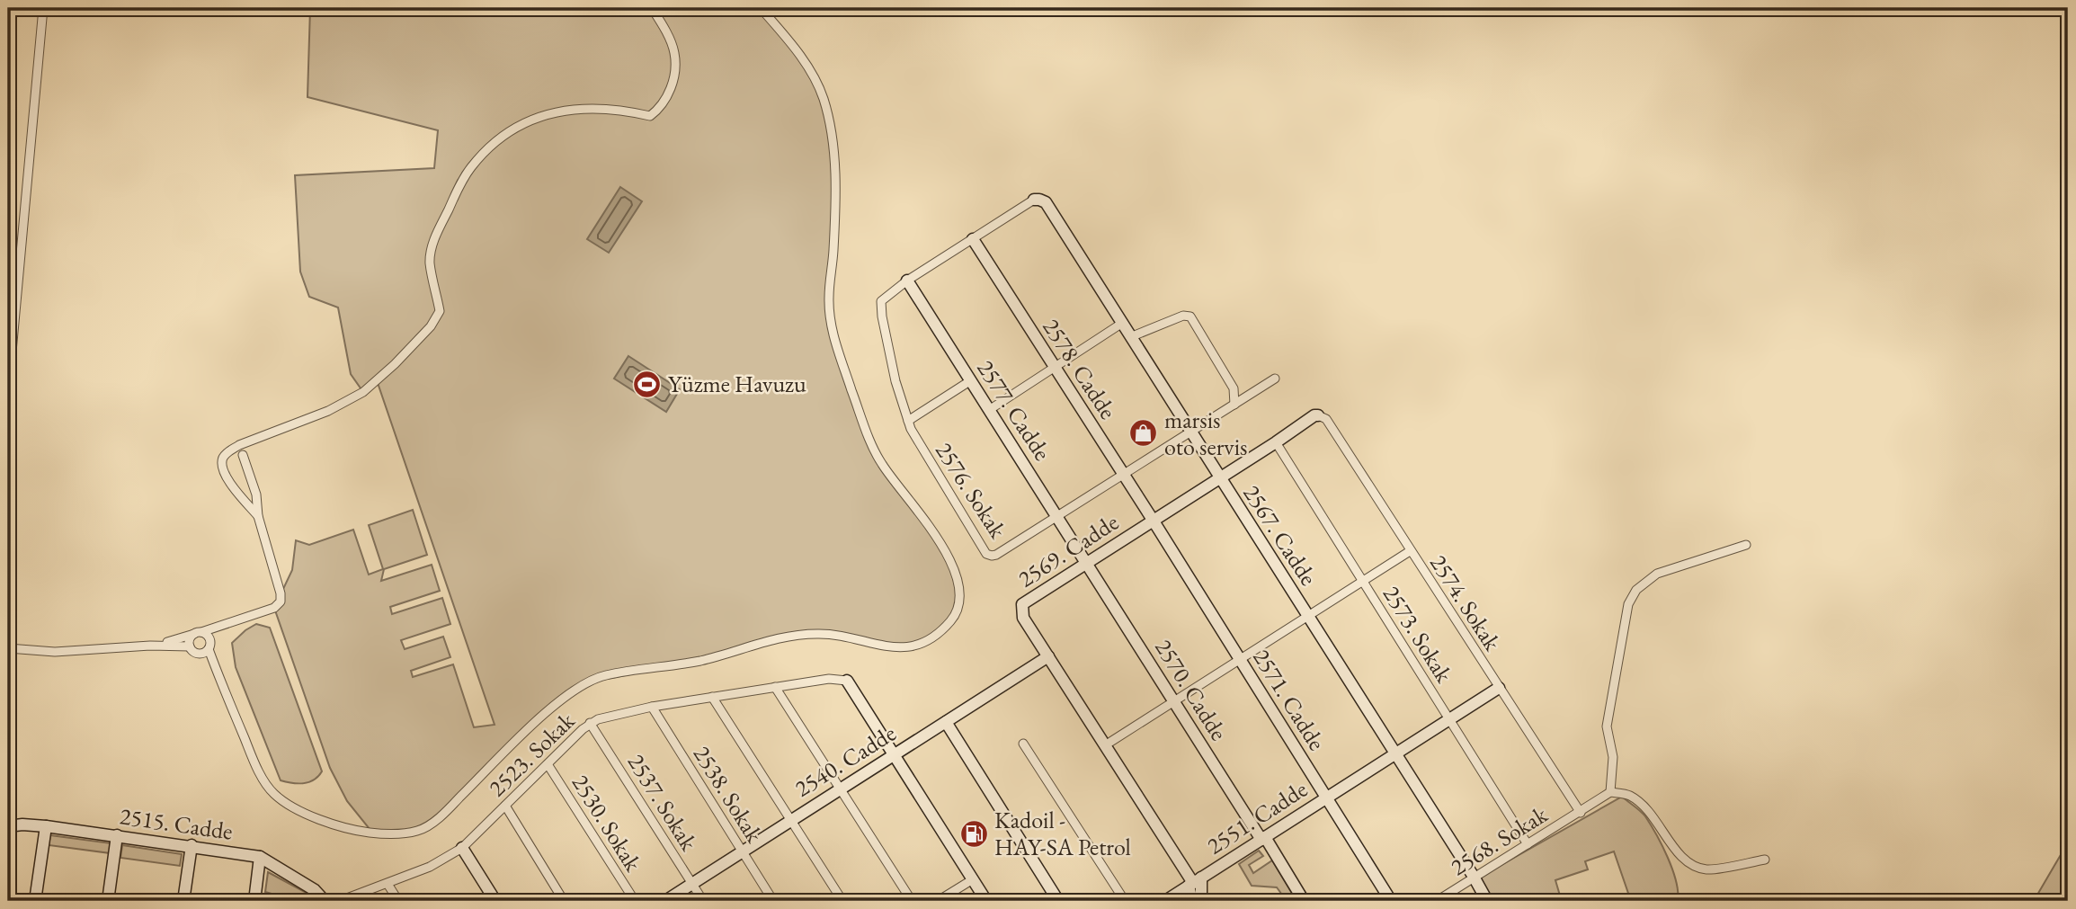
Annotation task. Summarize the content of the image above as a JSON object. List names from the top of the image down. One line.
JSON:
{"streets":{"street":["2578. Cadde","2577. Cadde","2576. Sokak","2567. Cadde","2569. Cadde","2574. Sokak","2573. Sokak","2570. Cadde","2571. Cadde","2523. Sokak","2540. Cadde","2538. Sokak","2537. Sokak","2551. Cadde","2530. Sokak","2515. Cadde","2568. Sokak"]},"crossings":[["2578. Cadde","2576. Sokak"],["2578. Cadde","2569. Cadde"],["2578. Cadde","2571. Cadde"],["2577. Cadde","2576. Sokak"],["2577. Cadde","2569. Cadde"],["2577. Cadde","2570. Cadde"],["2576. Sokak","2567. Cadde"],["2567. Cadde","2569. Cadde"],["2567. Cadde","2551. Cadde"],["2567. Cadde","2568. Sokak"],["2569. Cadde","2574. Sokak"],["2569. Cadde","2573. Sokak"],["2569. Cadde","2570. Cadde"],["2569. Cadde","2571. Cadde"],["2569. Cadde","2540. Cadde"],["2569. Cadde","2551. Cadde"],["2574. Sokak","2551. Cadde"],["2574. Sokak","2568. Sokak"],["2573. Sokak","2551. Cadde"],["2573. Sokak","2568. Sokak"],["2570. Cadde","2551. Cadde"],["2571. Cadde","2551. Cadde"],["2523. Sokak","2538. Sokak"],["2523. Sokak","2537. Sokak"],["2523. Sokak","2530. Sokak"],["2540. Cadde","2538. Sokak"],["2540. Cadde","2537. Sokak"]],"places":{"sports":["Yüzme Havuzu"],"shop":["marsis oto servis"],"fuel station":["Kadoil - HAY-SA Petrol"]}}
